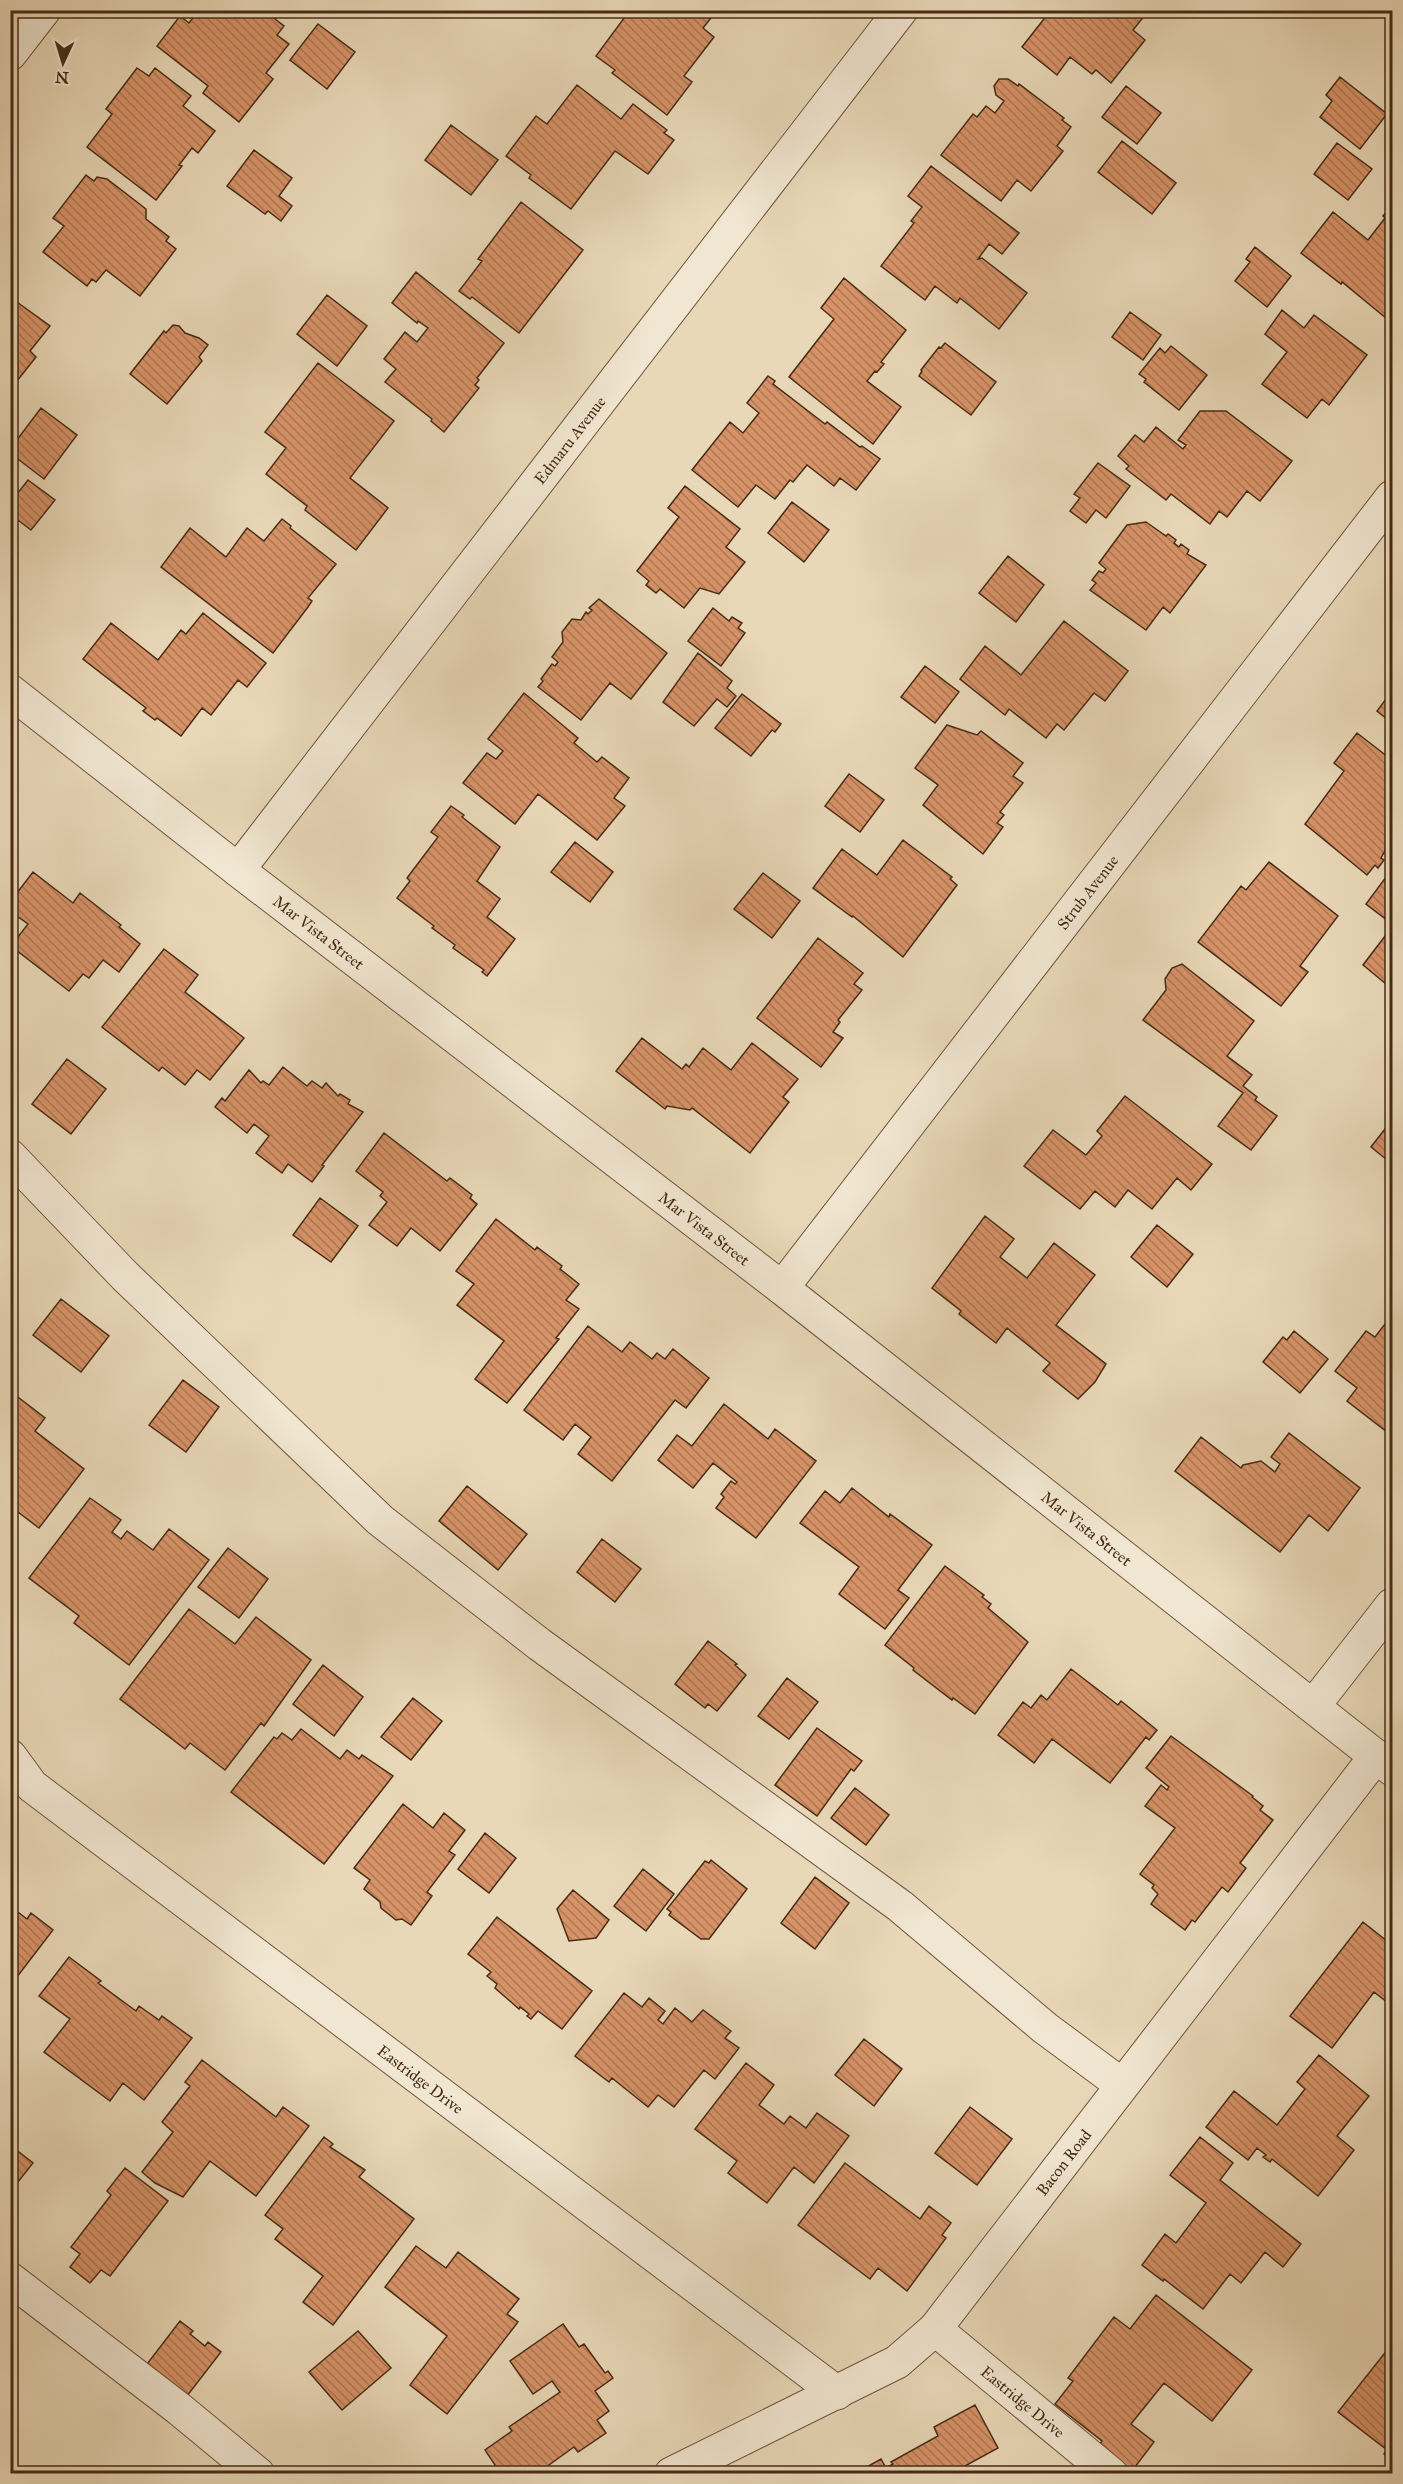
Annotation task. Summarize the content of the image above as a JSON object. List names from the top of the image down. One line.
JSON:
{"streets":{"street":["Edmaru Avenue","Strub Avenue","Mar Vista Street","Eastridge Drive","Bacon Road"]},"crossings":[["Edmaru Avenue","Mar Vista Street"],["Strub Avenue","Mar Vista Street"],["Mar Vista Street","Bacon Road"],["Eastridge Drive","Bacon Road"]],"north":"bottom"}
